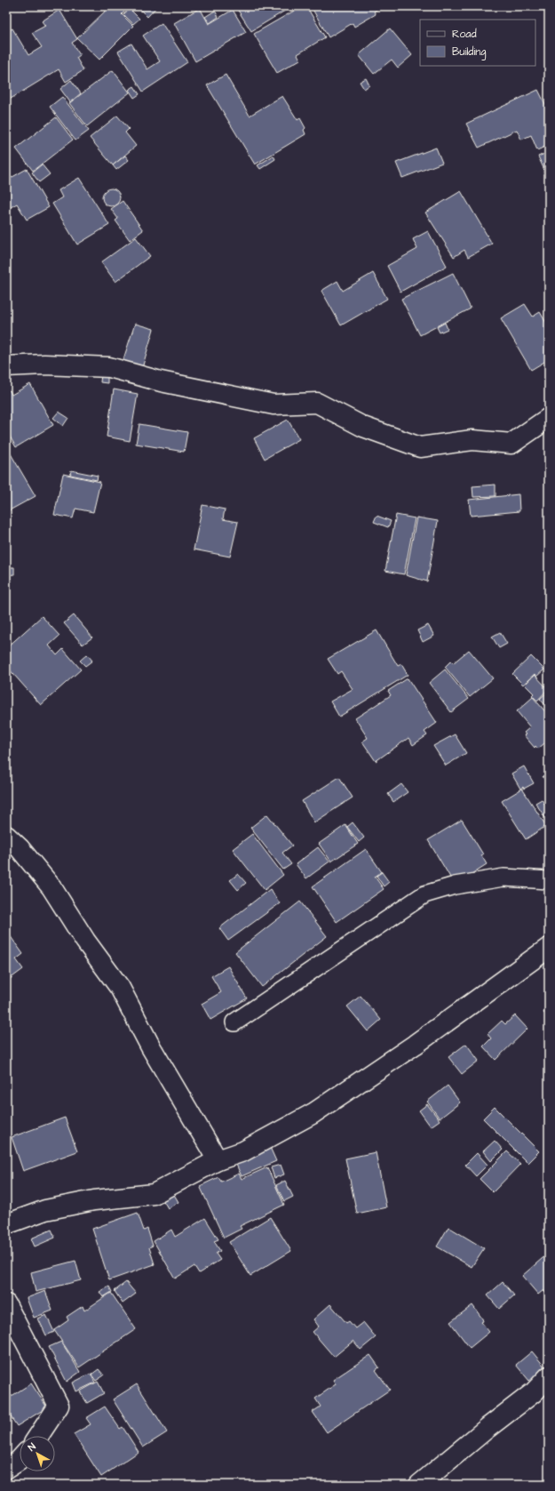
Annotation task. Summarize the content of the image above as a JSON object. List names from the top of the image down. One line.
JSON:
{"legend":["Road","Building"],"north":"top left"}
